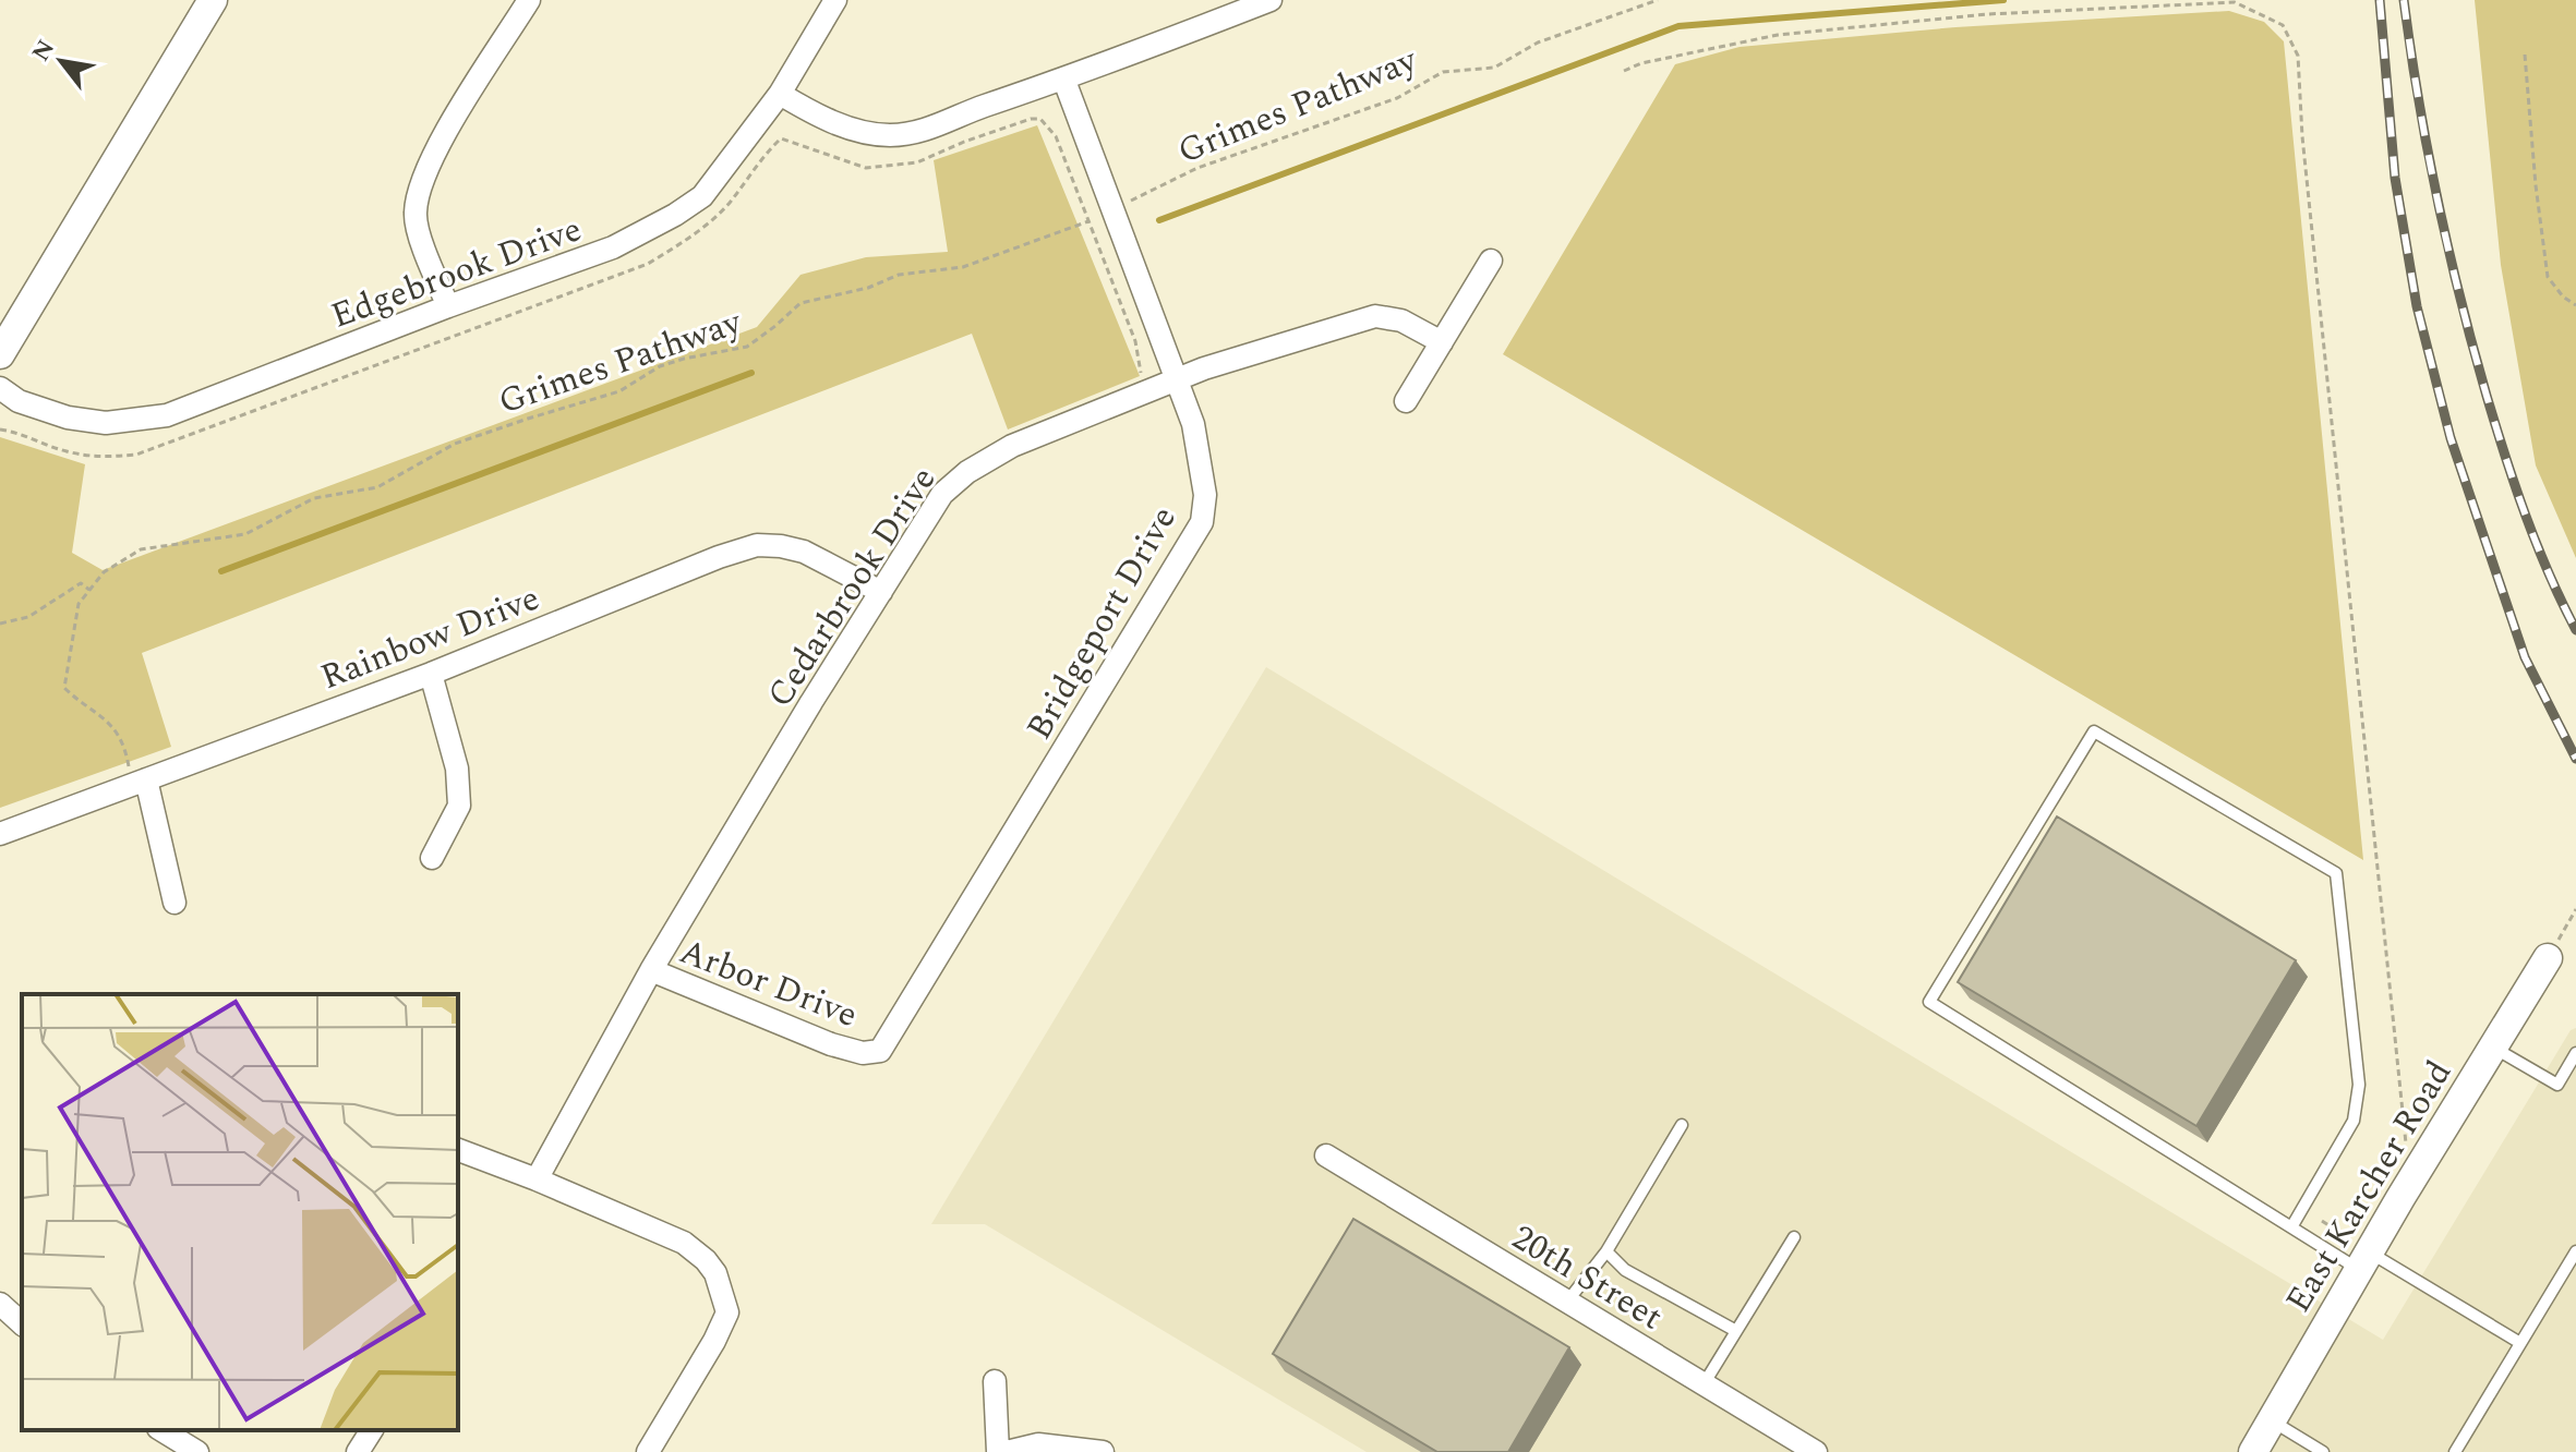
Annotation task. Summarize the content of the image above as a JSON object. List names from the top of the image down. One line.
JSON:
{"streets":{"street":["Edgebrook Drive","Cedarbrook Drive","Bridgeport Drive","Rainbow Drive","Arbor Drive","East Karcher Road","20th Street"],"path":["Grimes Pathway"]},"crossings":[["Grimes Pathway","Bridgeport Drive"],["Grimes Pathway","Rainbow Drive"],["Cedarbrook Drive","Bridgeport Drive"],["Cedarbrook Drive","Rainbow Drive"],["Cedarbrook Drive","Arbor Drive"],["Bridgeport Drive","Arbor Drive"]],"north":"top left"}
